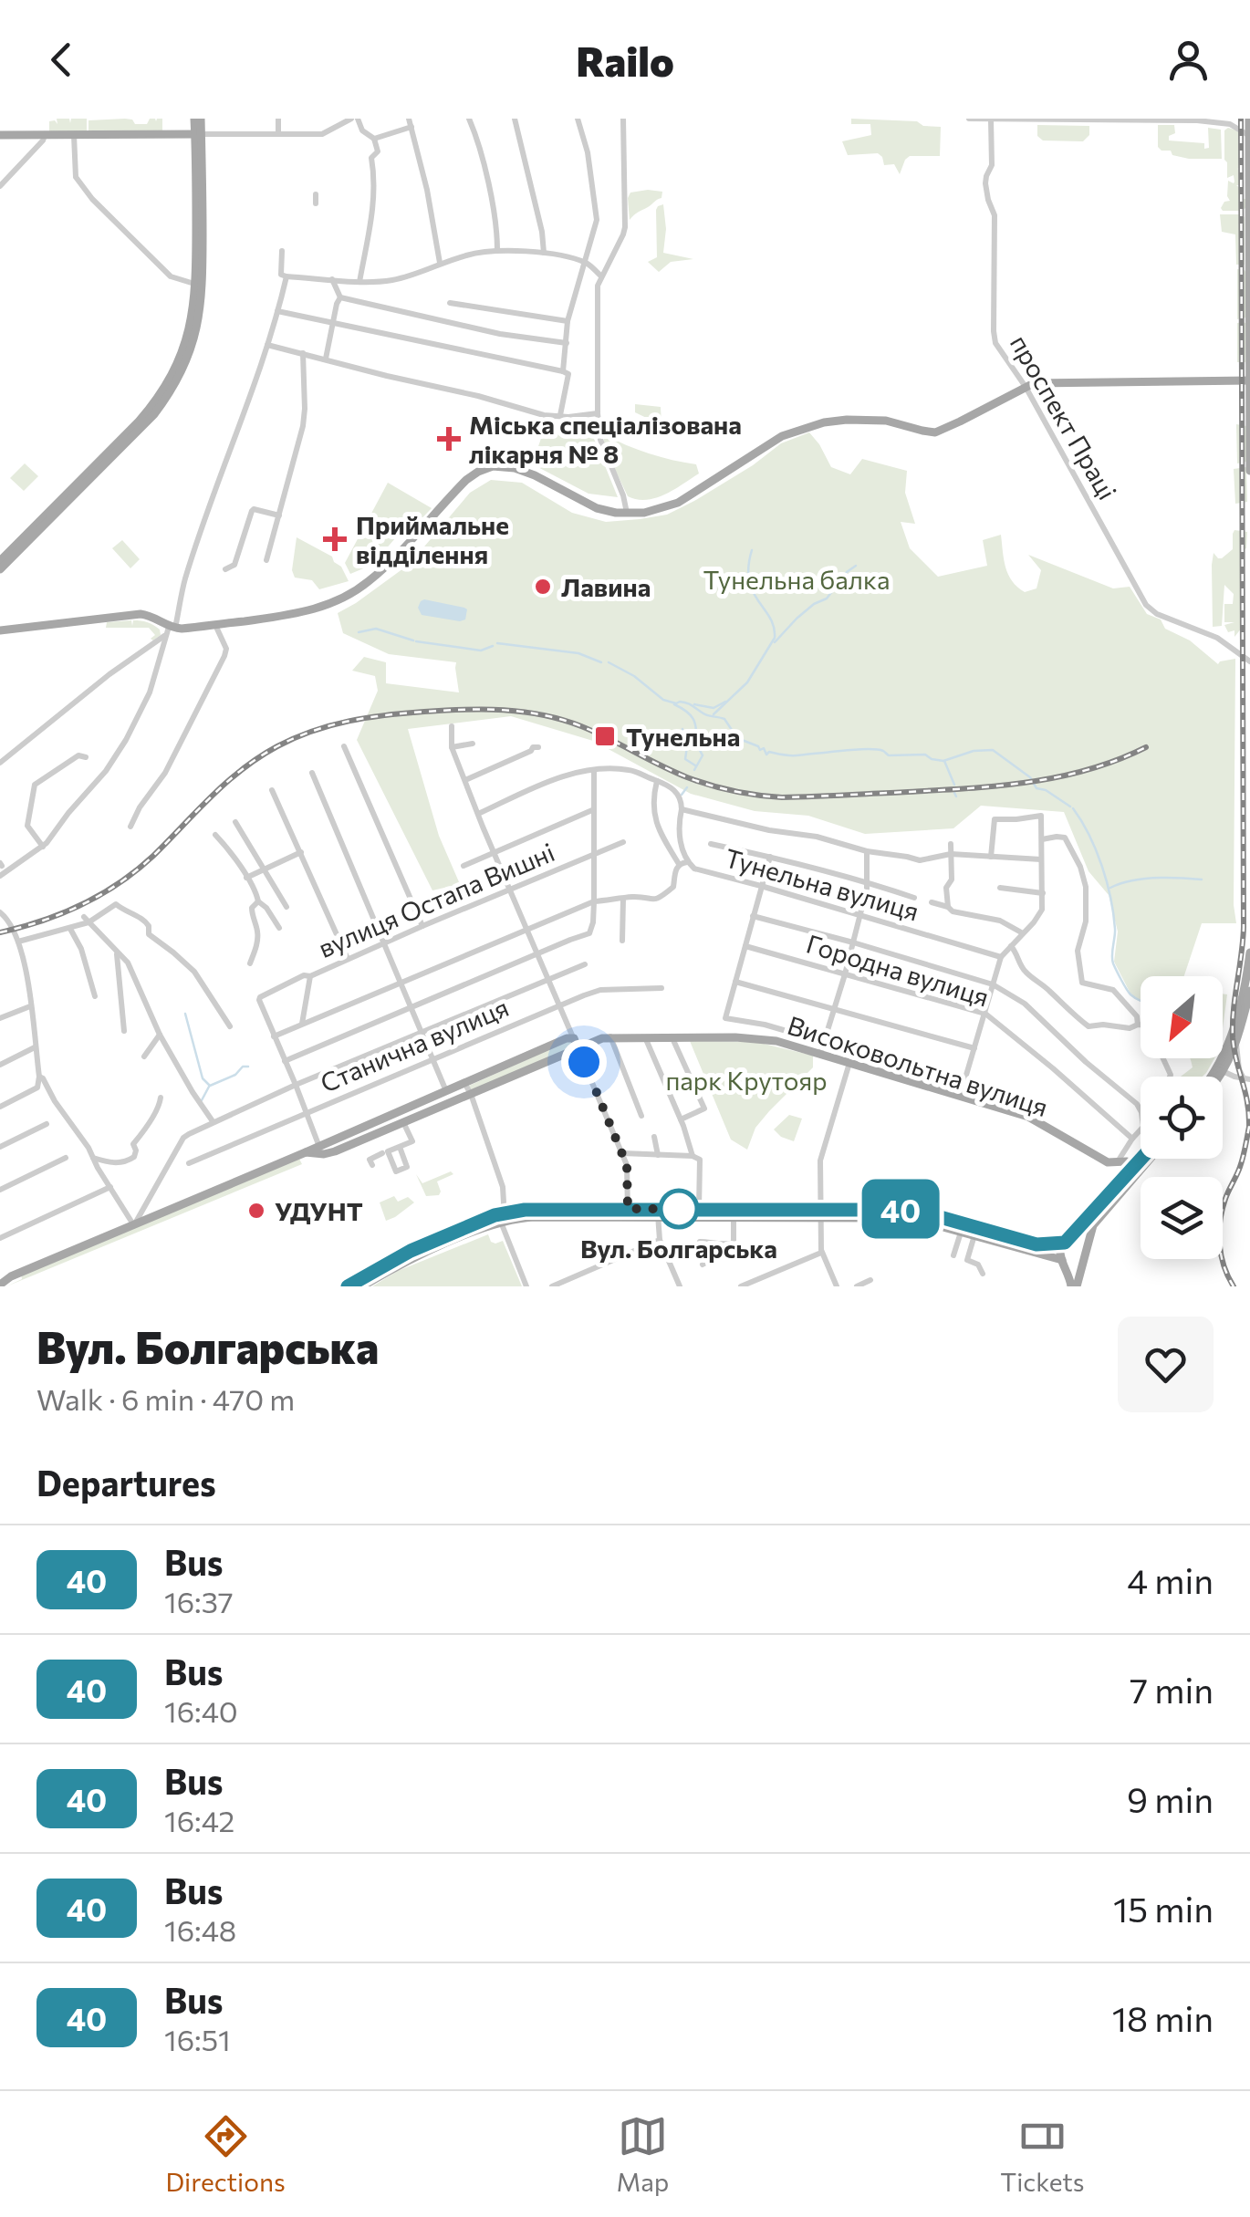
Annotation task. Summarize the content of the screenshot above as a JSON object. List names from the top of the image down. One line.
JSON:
{"streets":{"main road":["Високовольтна вулиця"],"street":["проспект Праці","Тунельна вулиця","вулиця Остапа Вишні","Городна вулиця","Станична вулиця"]},"parks":["Тунельна балка","парк Крутояр"],"places":{"health":["Міська спеціалізована лікарня № 8","Приймальне відділення"],"other":["Лавина","Вул. Болгарська","УДУНТ"],"transit":["Тунельна"]},"lines":["bus line 40"],"north":"bottom left","page":{"header":"Railo","on_map":"40","heading":[["Вул. Болгарська","Walk · 6 min · 470 m"],"Departures"],"list":[{"mark":"40","name":"Bus","note":"16:37","value":"4 min"},{"mark":"40","name":"Bus","note":"16:40","value":"7 min"},{"mark":"40","name":"Bus","note":"16:42","value":"9 min"},{"mark":"40","name":"Bus","note":"16:48","value":"15 min"},{"mark":"40","name":"Bus","note":"16:51","value":"18 min"}],"tabs":["Directions","Map","Tickets"]}}
